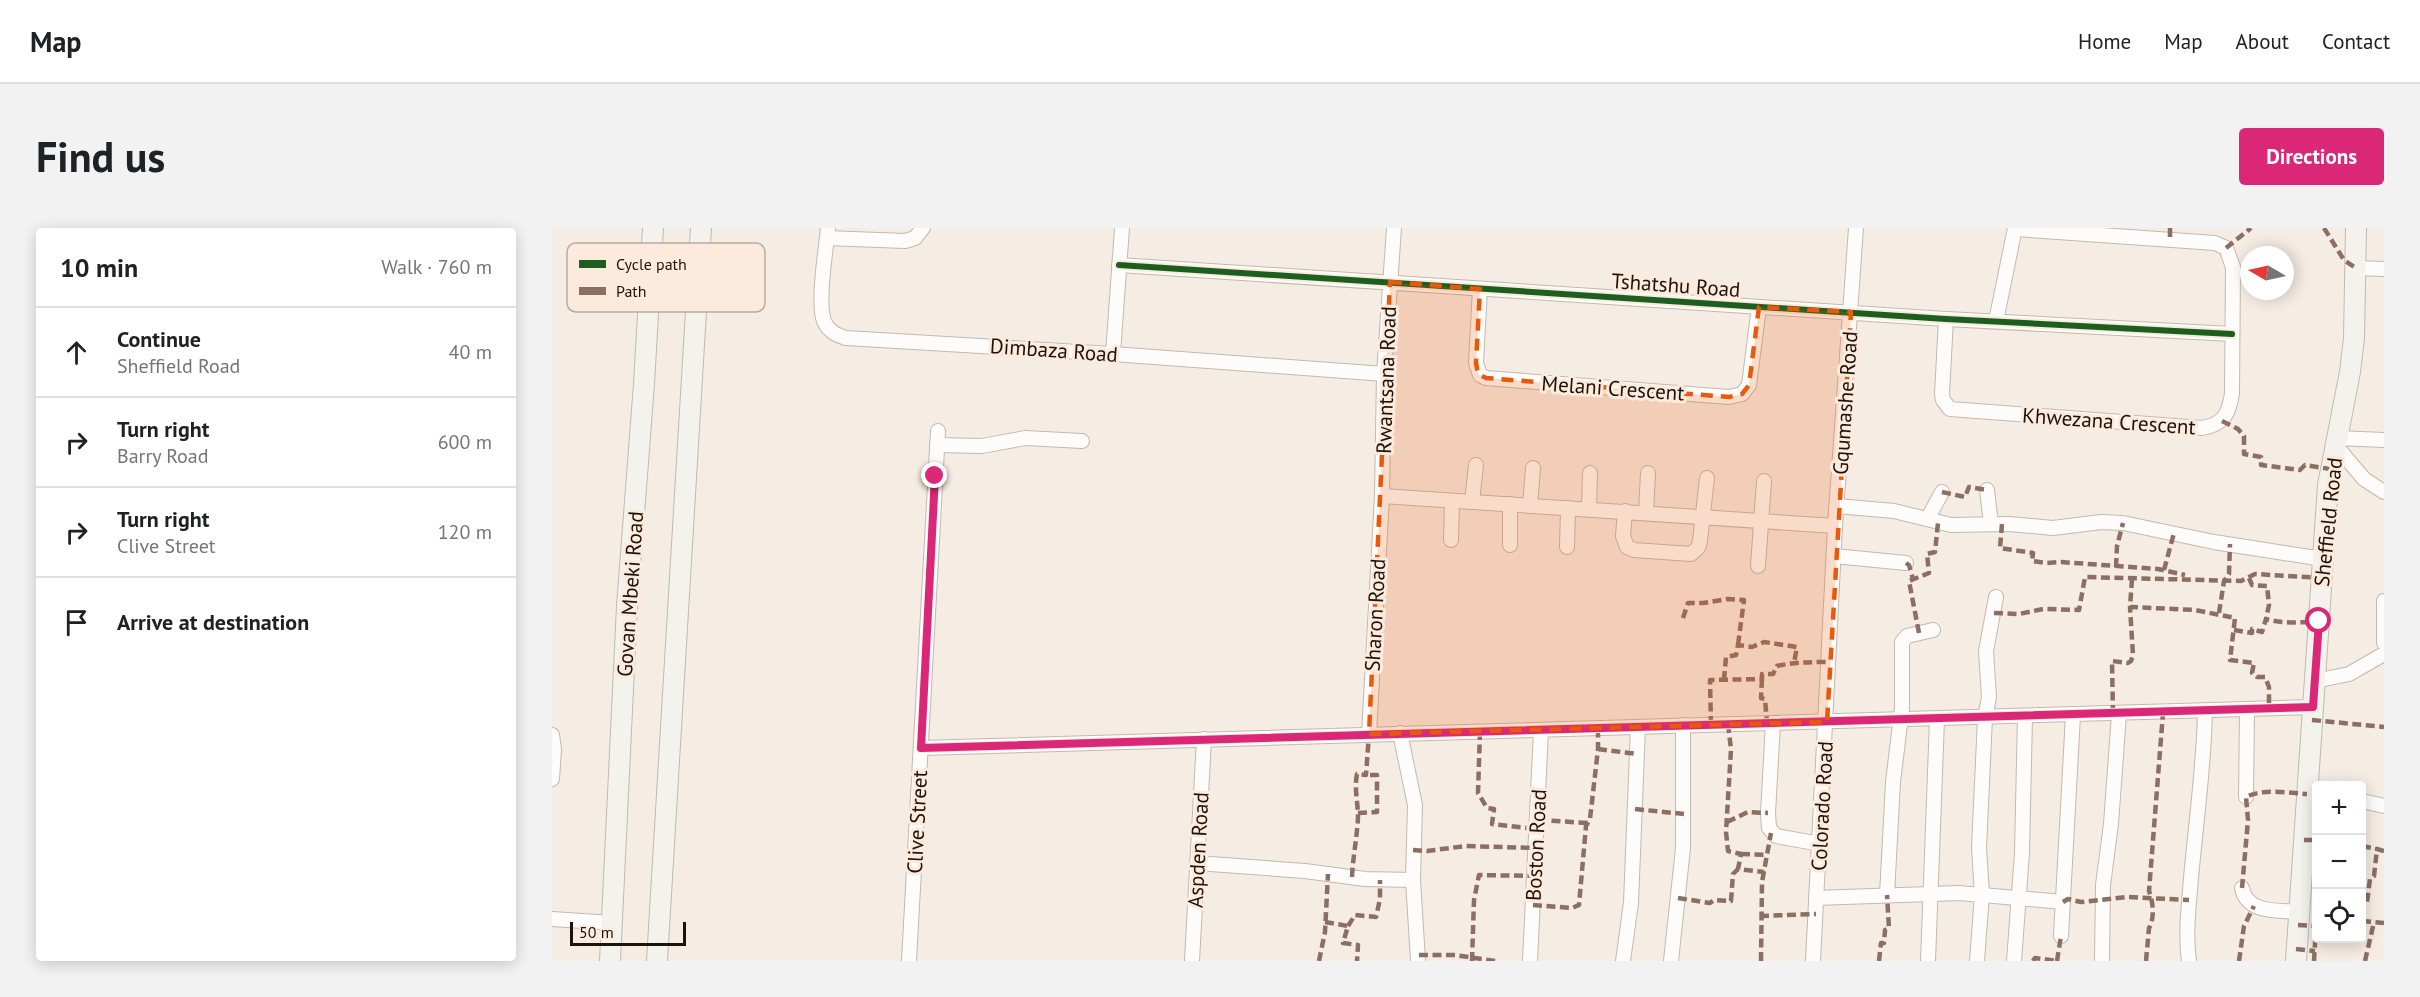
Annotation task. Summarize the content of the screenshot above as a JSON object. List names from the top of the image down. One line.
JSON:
{"streets":{"main road":["Sheffield Road","Govan Mbeki Road"],"street":["Tshatshu Road","Dimbaza Road","Rwantsana Road","Melani Crescent","Gqumashe Road","Khwezana Crescent","Sharon Road","Colorado Road","Clive Street","Boston Road","Aspden Road"]},"crossings":[["Tshatshu Road","Rwantsana Road"],["Tshatshu Road","Melani Crescent"],["Tshatshu Road","Gqumashe Road"],["Tshatshu Road","Khwezana Crescent"],["Dimbaza Road","Rwantsana Road"],["Rwantsana Road","Sharon Road"],["Gqumashe Road","Colorado Road"]],"legend":["Cycle path","Path"],"scale_bar":"50 m","north":"left","page":{"header":"Map","nav":["Home","Map","About","Contact"],"buttons":"Directions","title":"Find us","heading":["10 min","Walk · 760 m"],"list":[["Continue","Sheffield Road","40 m"],["Turn right","Barry Road","600 m"],["Turn right","Clive Street","120 m"],"Arrive at destination"],"map_buttons":["+","−"],"scale":"50 m"}}
